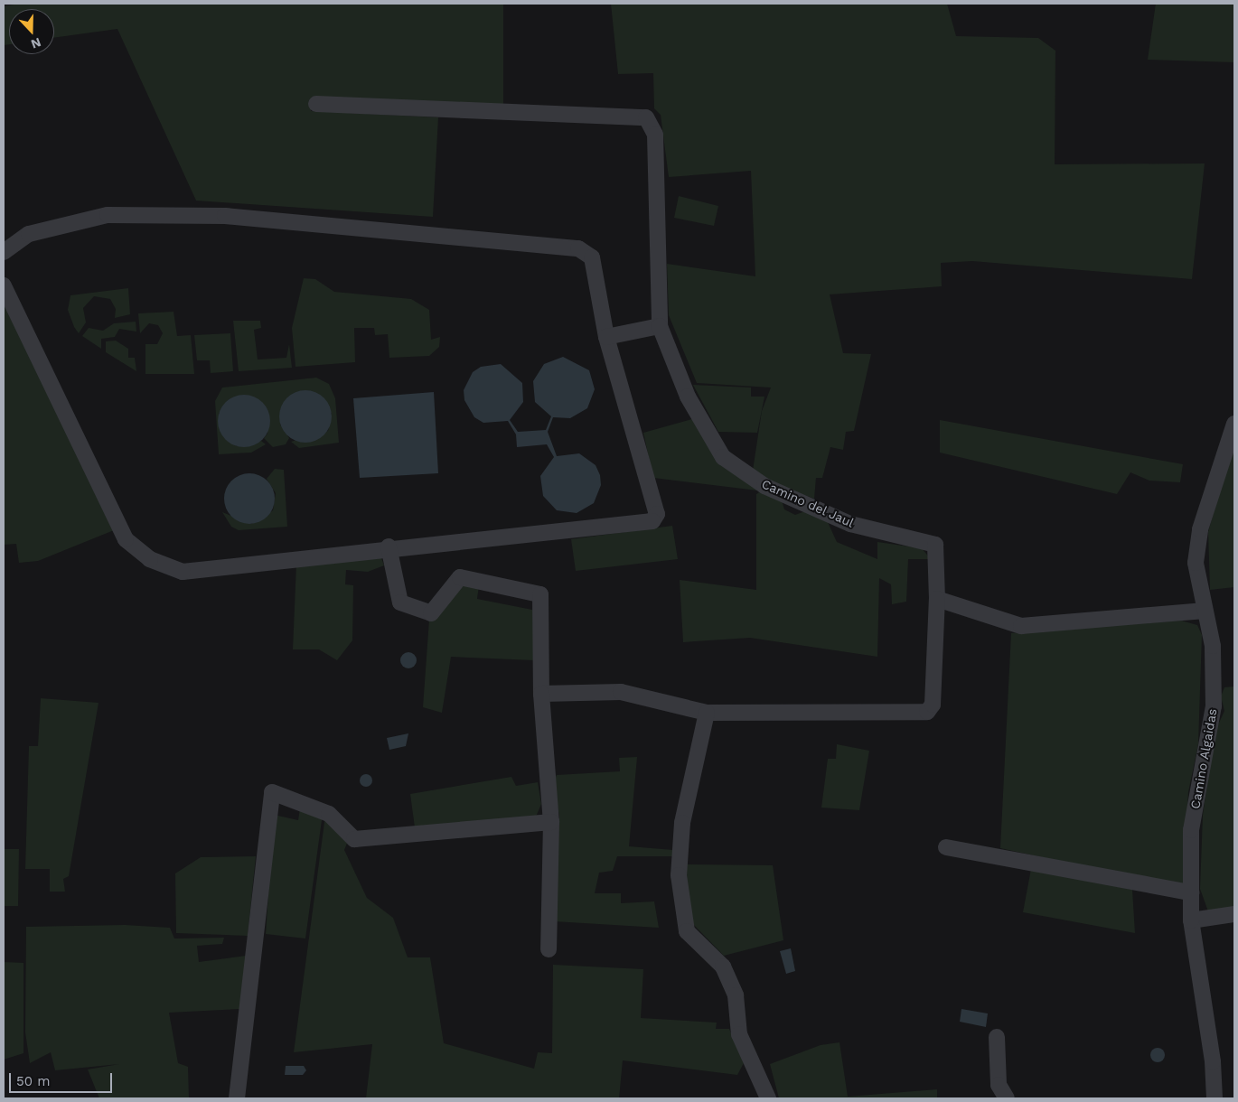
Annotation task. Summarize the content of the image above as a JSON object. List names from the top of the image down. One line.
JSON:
{"streets":{"street":["Camino del Jaul","Camino Algaidas"]},"scale_bar":"50 m","north":"bottom"}
